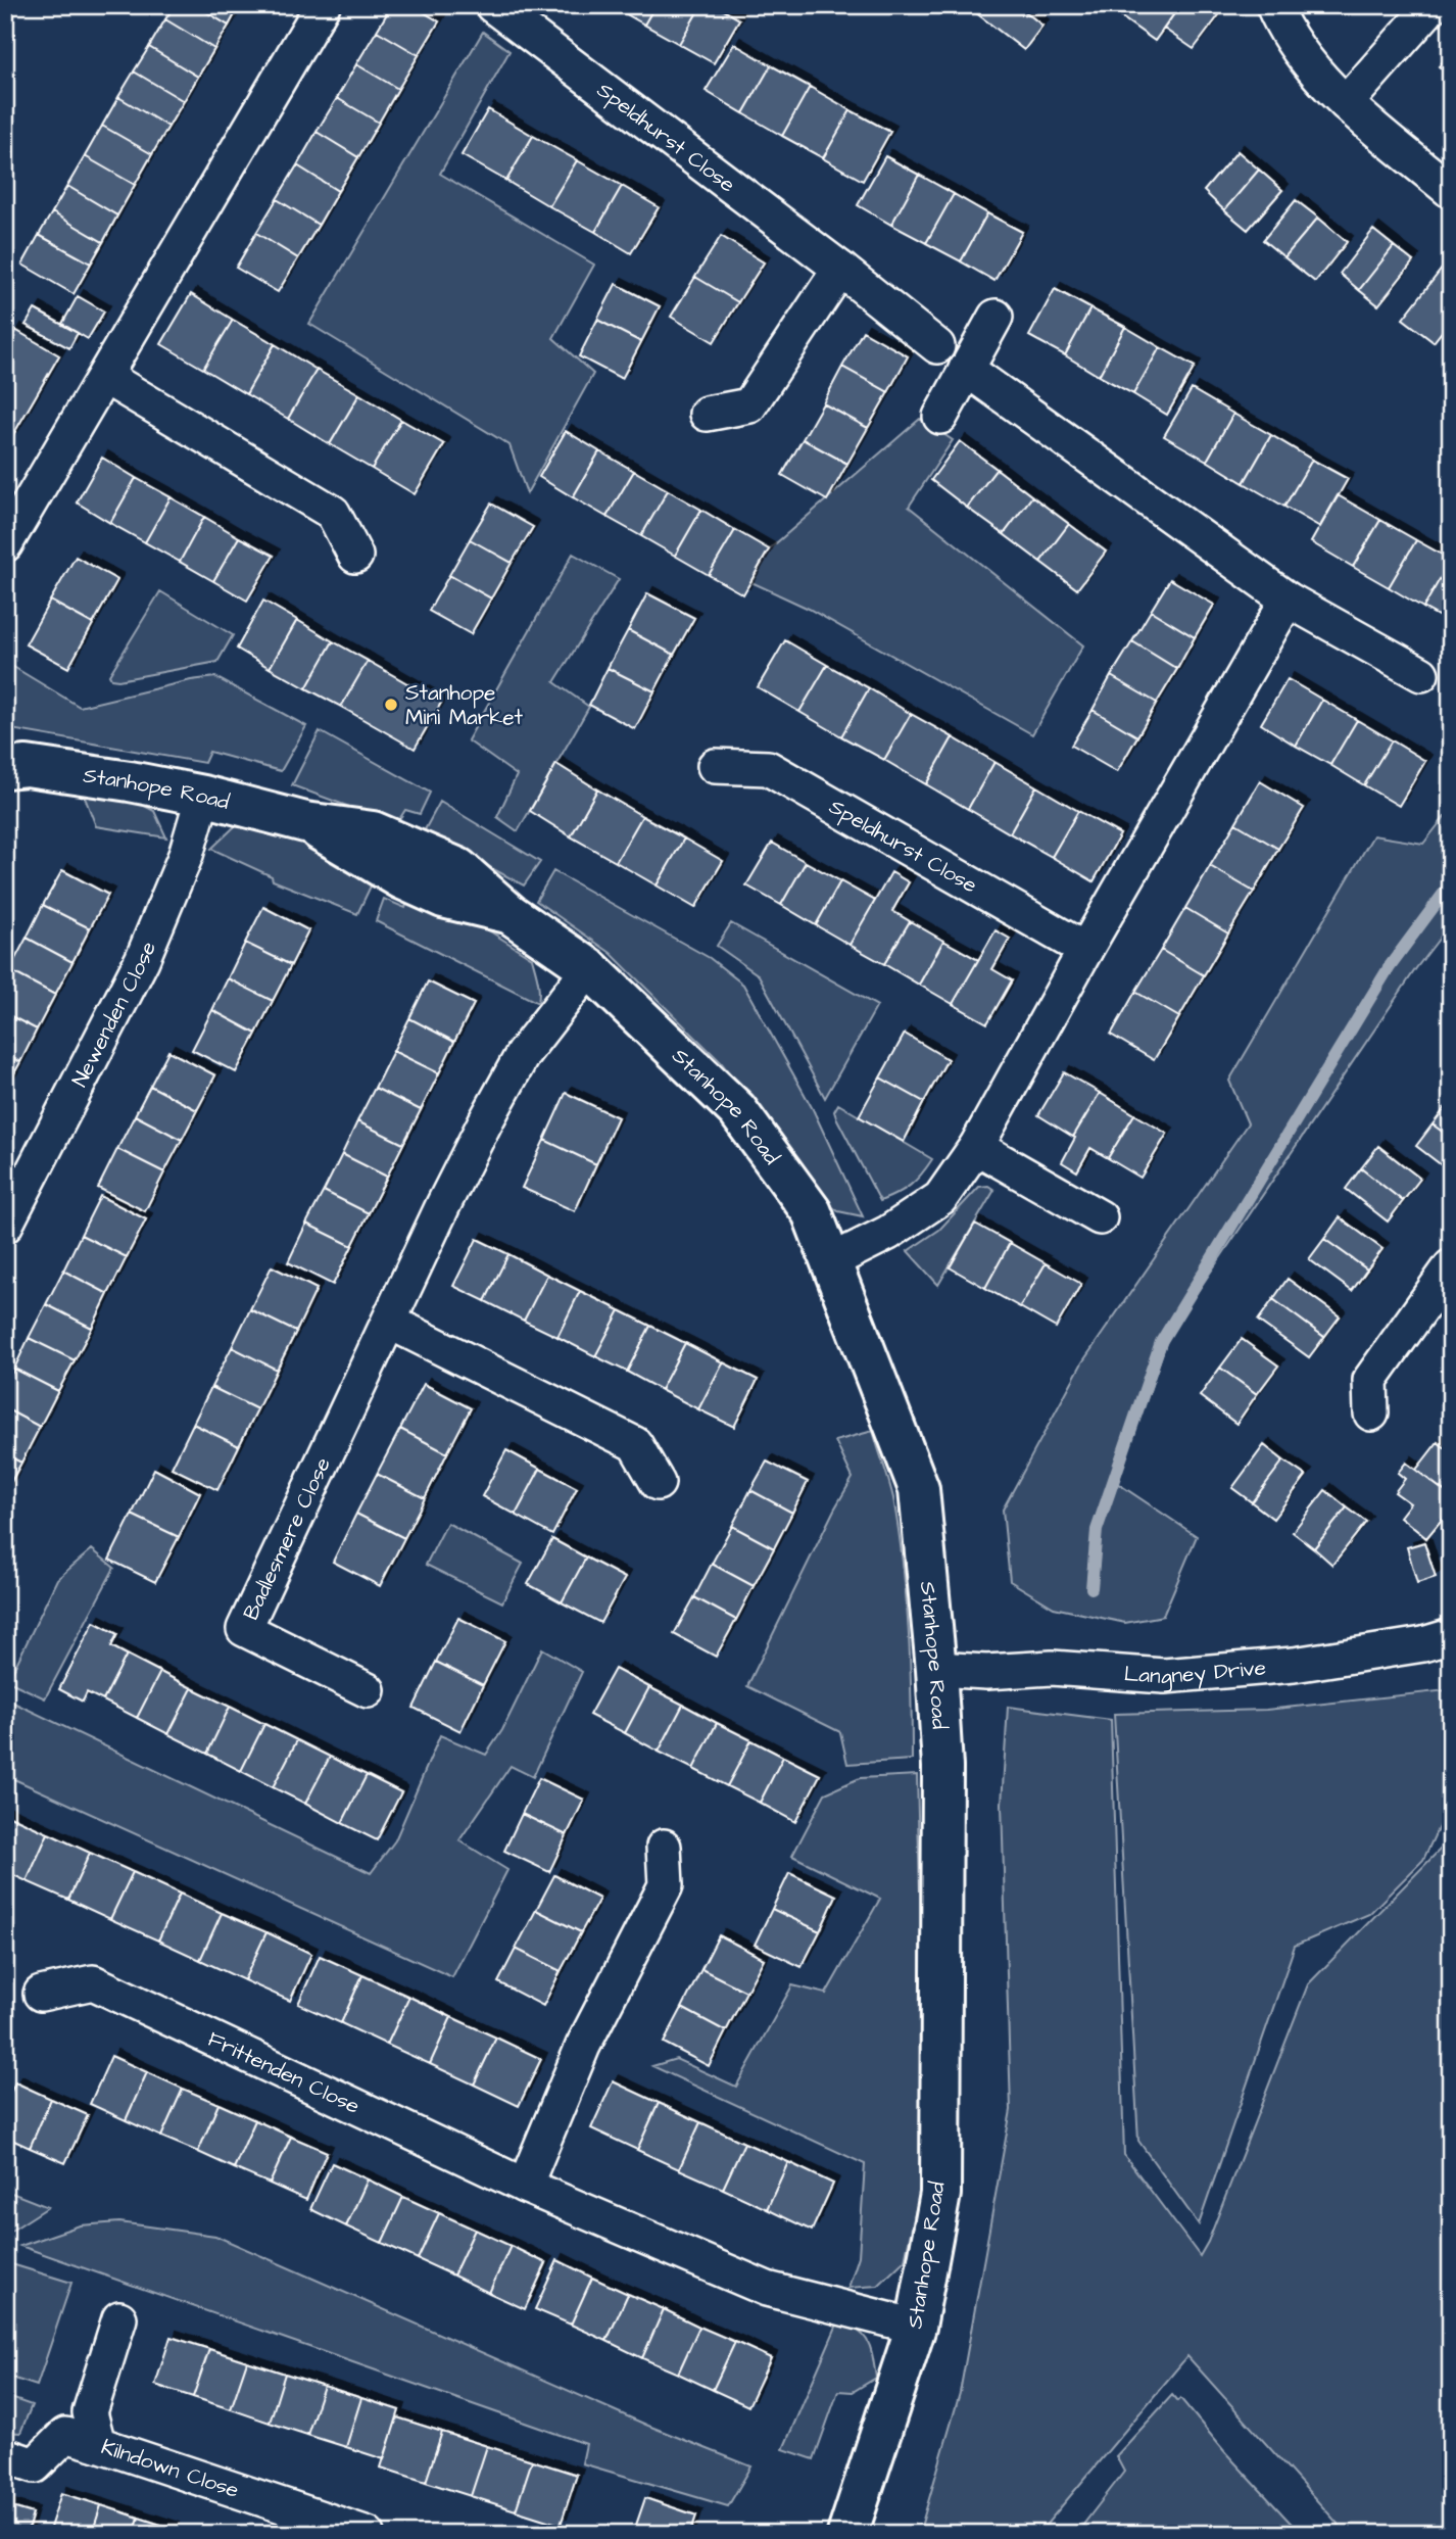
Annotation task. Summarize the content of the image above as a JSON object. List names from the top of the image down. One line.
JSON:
{"streets":{"street":["Speldhurst Close","Stanhope Road","Newenden Close","Badlesmere Close","Langney Drive","Frittenden Close","Kilndown Close"]},"crossings":[["Stanhope Road","Newenden Close"],["Stanhope Road","Badlesmere Close"],["Stanhope Road","Langney Drive"],["Stanhope Road","Frittenden Close"]],"places":["Stanhope Mini Market"]}
